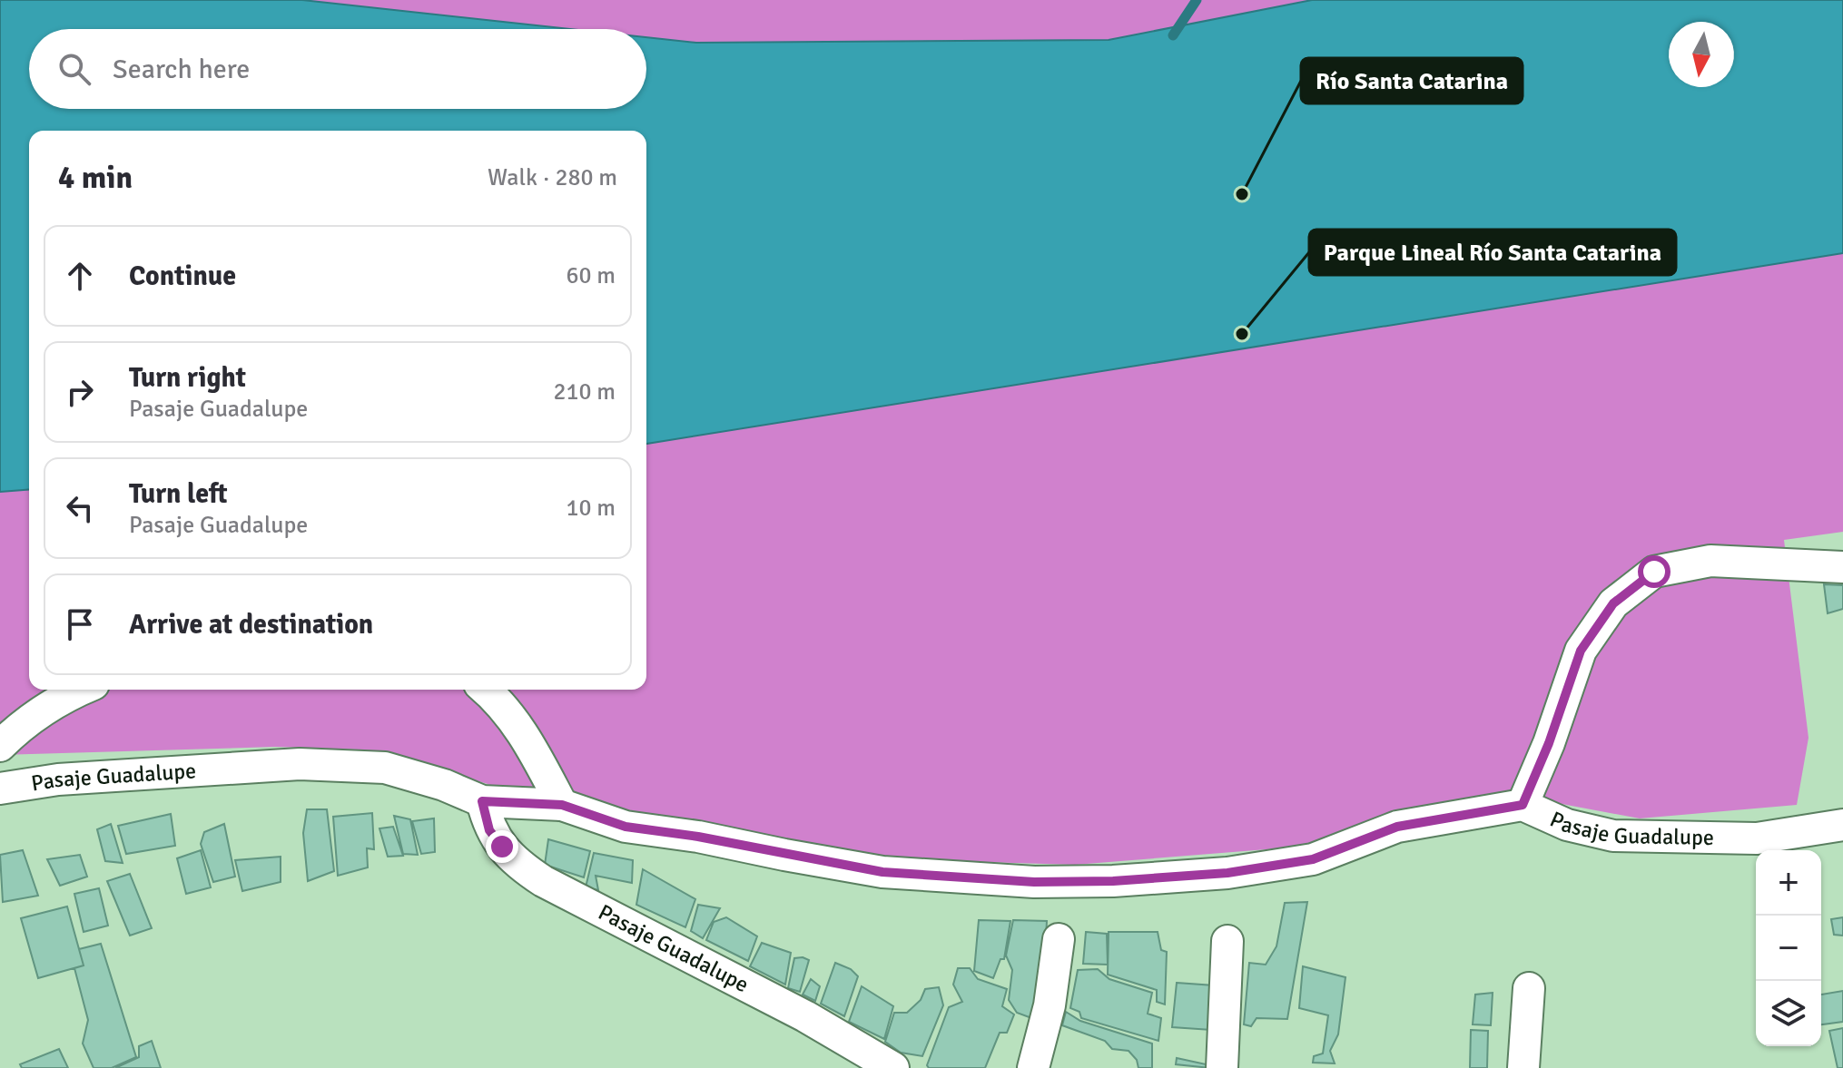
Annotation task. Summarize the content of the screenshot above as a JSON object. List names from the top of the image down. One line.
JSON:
{"streets":{"street":["Pasaje Guadalupe"]},"places":["Río Santa Catarina","Parque Lineal Río Santa Catarina"],"north":"bottom","page":{"search":"Search here","heading":["4 min","Walk · 280 m"],"list":[["Continue","60 m"],["Turn right","Pasaje Guadalupe","210 m"],["Turn left","Pasaje Guadalupe","10 m"],"Arrive at destination"],"map_buttons":["+","−"]}}
